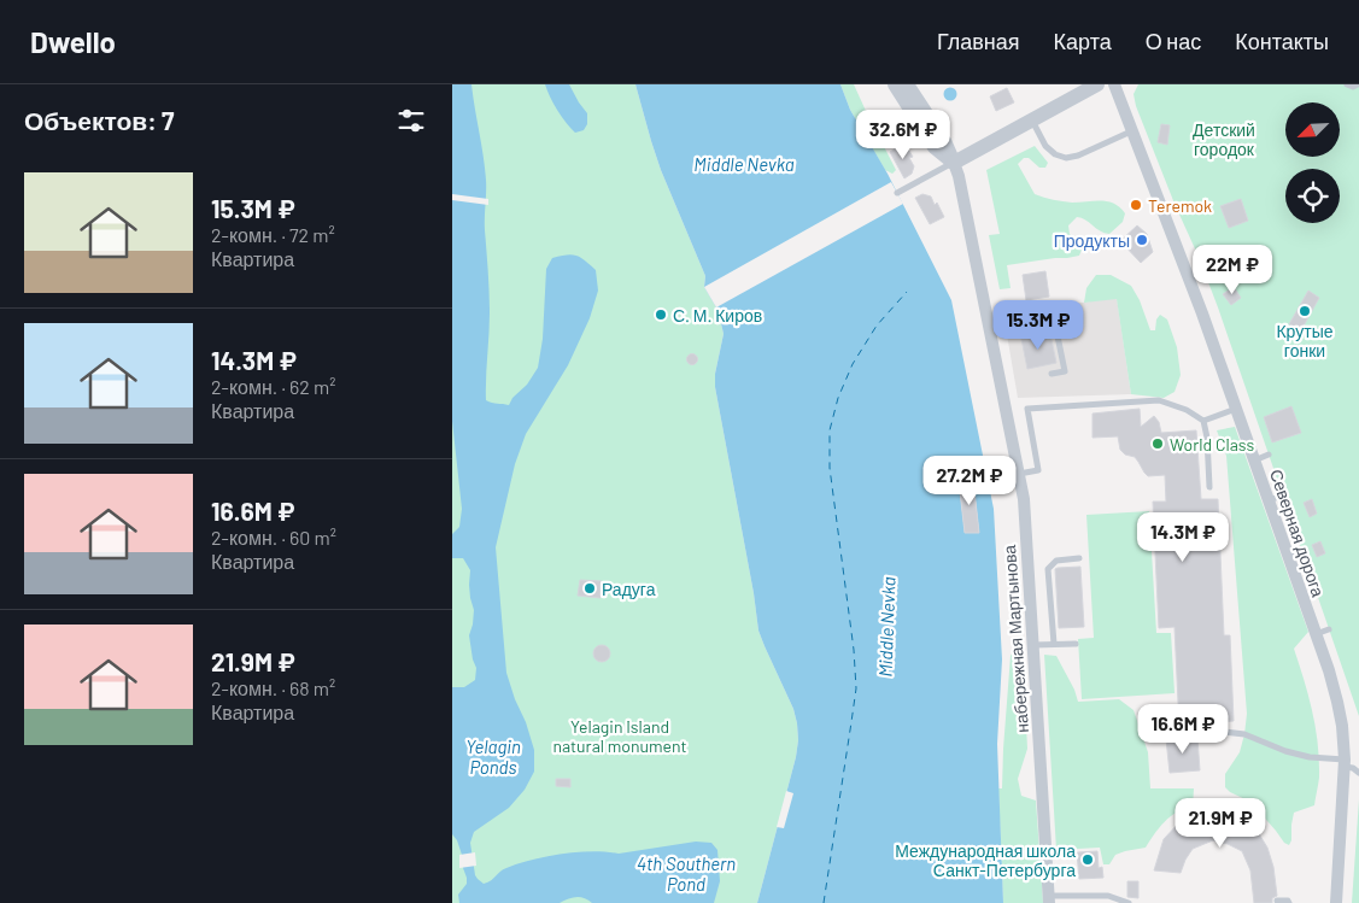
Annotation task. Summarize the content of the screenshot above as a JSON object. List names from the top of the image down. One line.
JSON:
{"streets":{"street":["Северная дорога","набережная Мартынова"]},"water":["Middle Nevka","Yelagin Ponds","4th Southern Pond"],"parks":["Детский городок","Yelagin Island natural monument"],"places":["Teremok","Продукты","Крутые гонки","С. М. Киров","World Class","Радуга","Международная школа Санкт-Петербурга"],"north":"bottom left","page":{"header":"Dwello","nav":["Главная","Карта","О нас","Контакты"],"heading":"Объектов: 7","price":["32.6M ₽","22M ₽","15.3M ₽","27.2M ₽","14.3M ₽","16.6M ₽","21.9M ₽"],"list":[{"name":"15.3M ₽","note":"2-комн. · 72 m² · Квартира"},{"name":"14.3M ₽","note":"2-комн. · 62 m² · Квартира"},{"name":"16.6M ₽","note":"2-комн. · 60 m² · Квартира"},{"name":"21.9M ₽","note":"2-комн. · 68 m² · Квартира"}]}}
